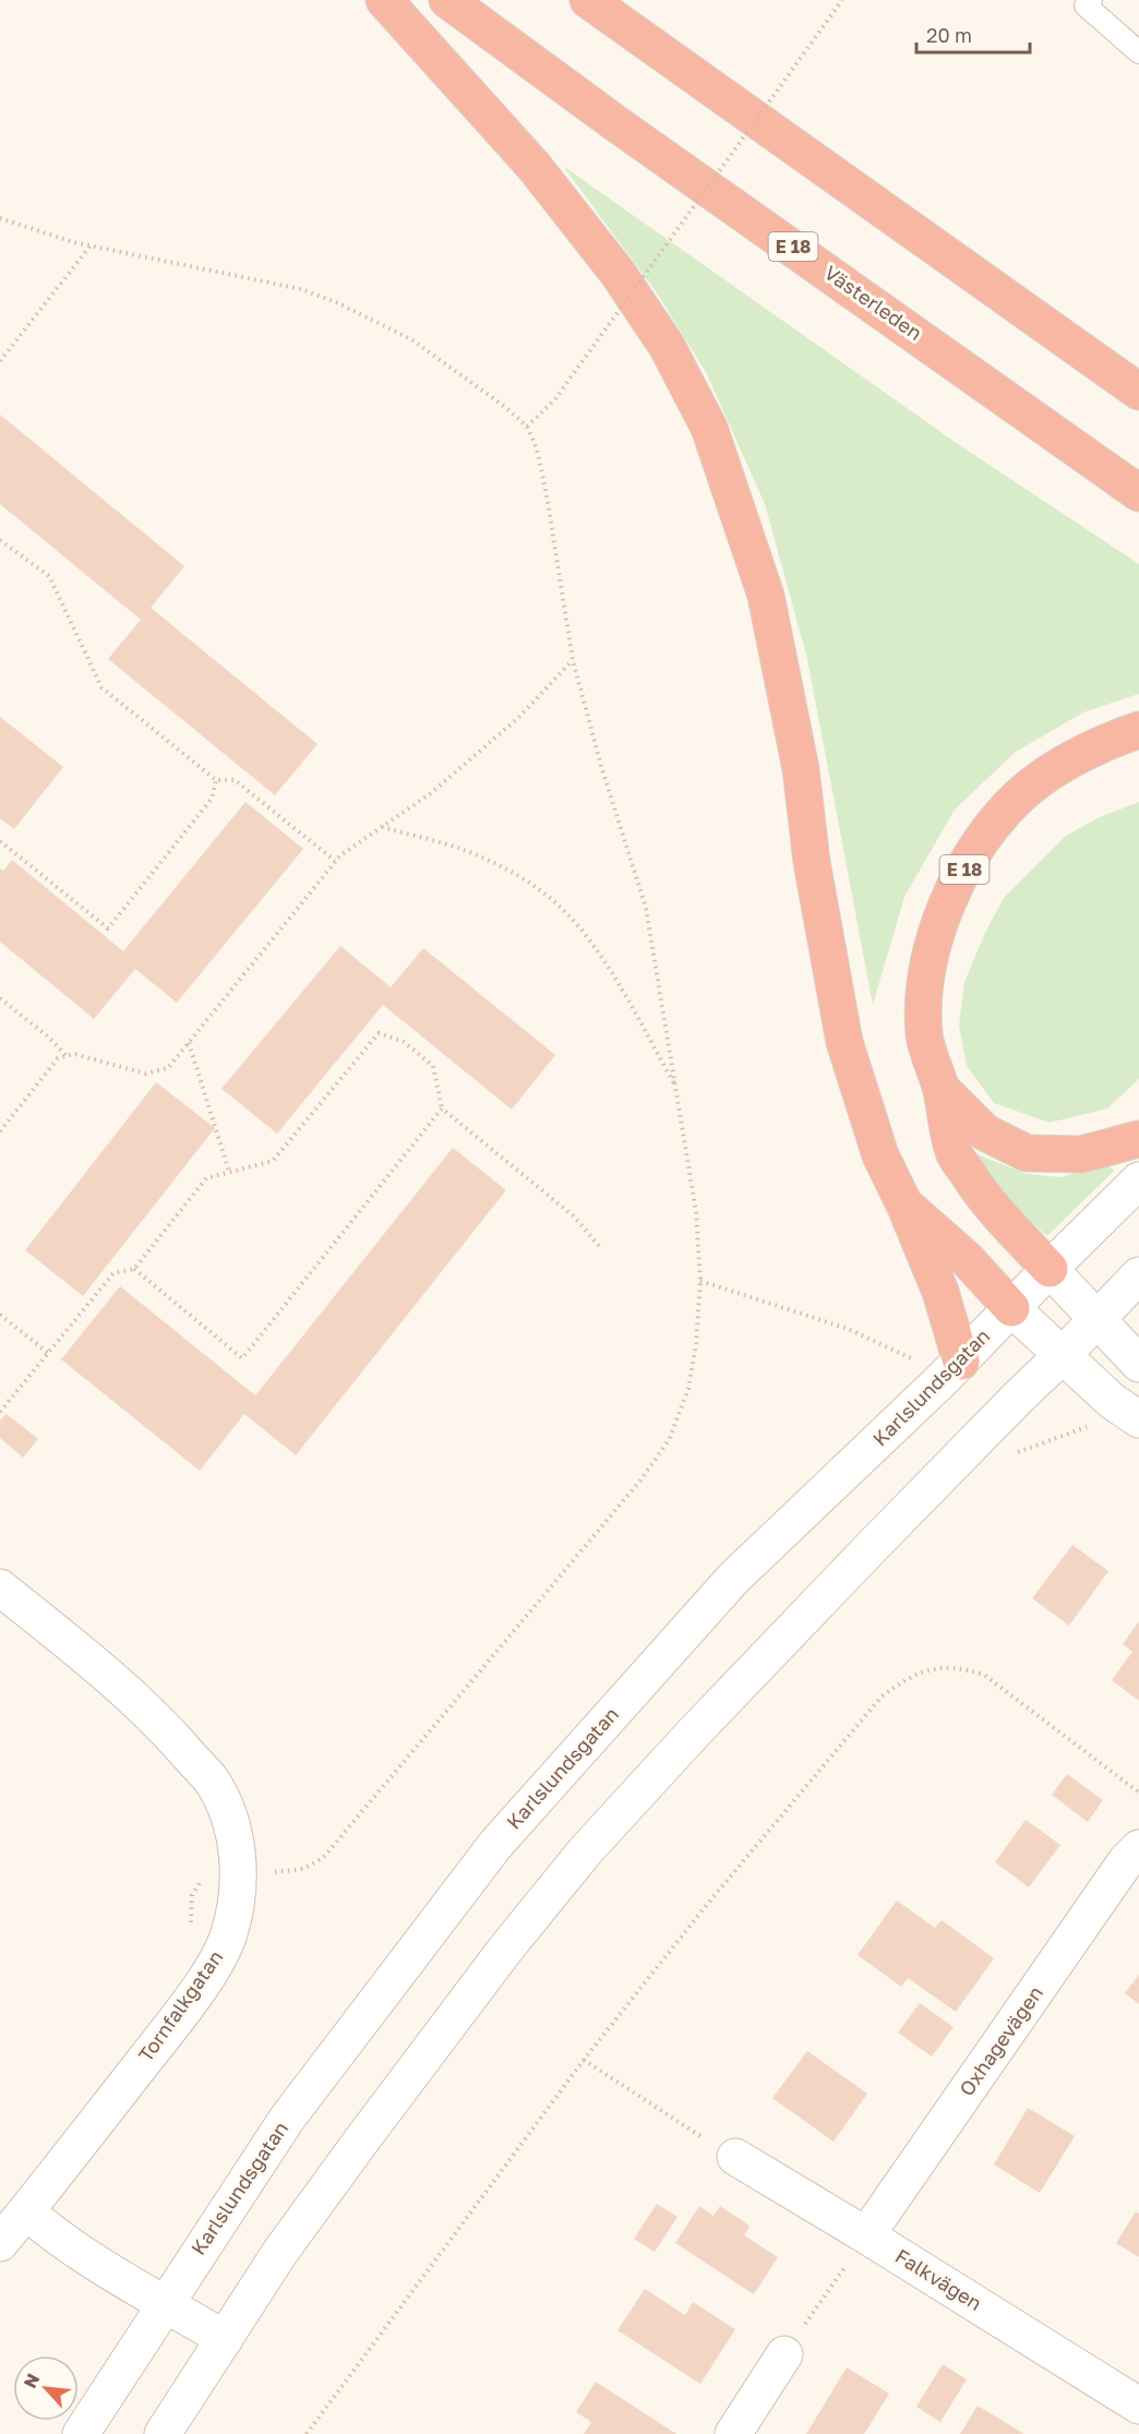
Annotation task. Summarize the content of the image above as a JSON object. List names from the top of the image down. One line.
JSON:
{"streets":{"highway":["E 18","Västerleden"],"main road":["Karlslundsgatan","Tornfalkgatan","Oxhagevägen","Falkvägen"]},"crossings":[["E 18","Karlslundsgatan"],["Oxhagevägen","Falkvägen"]],"scale_bar":"20 m","north":"top left"}
